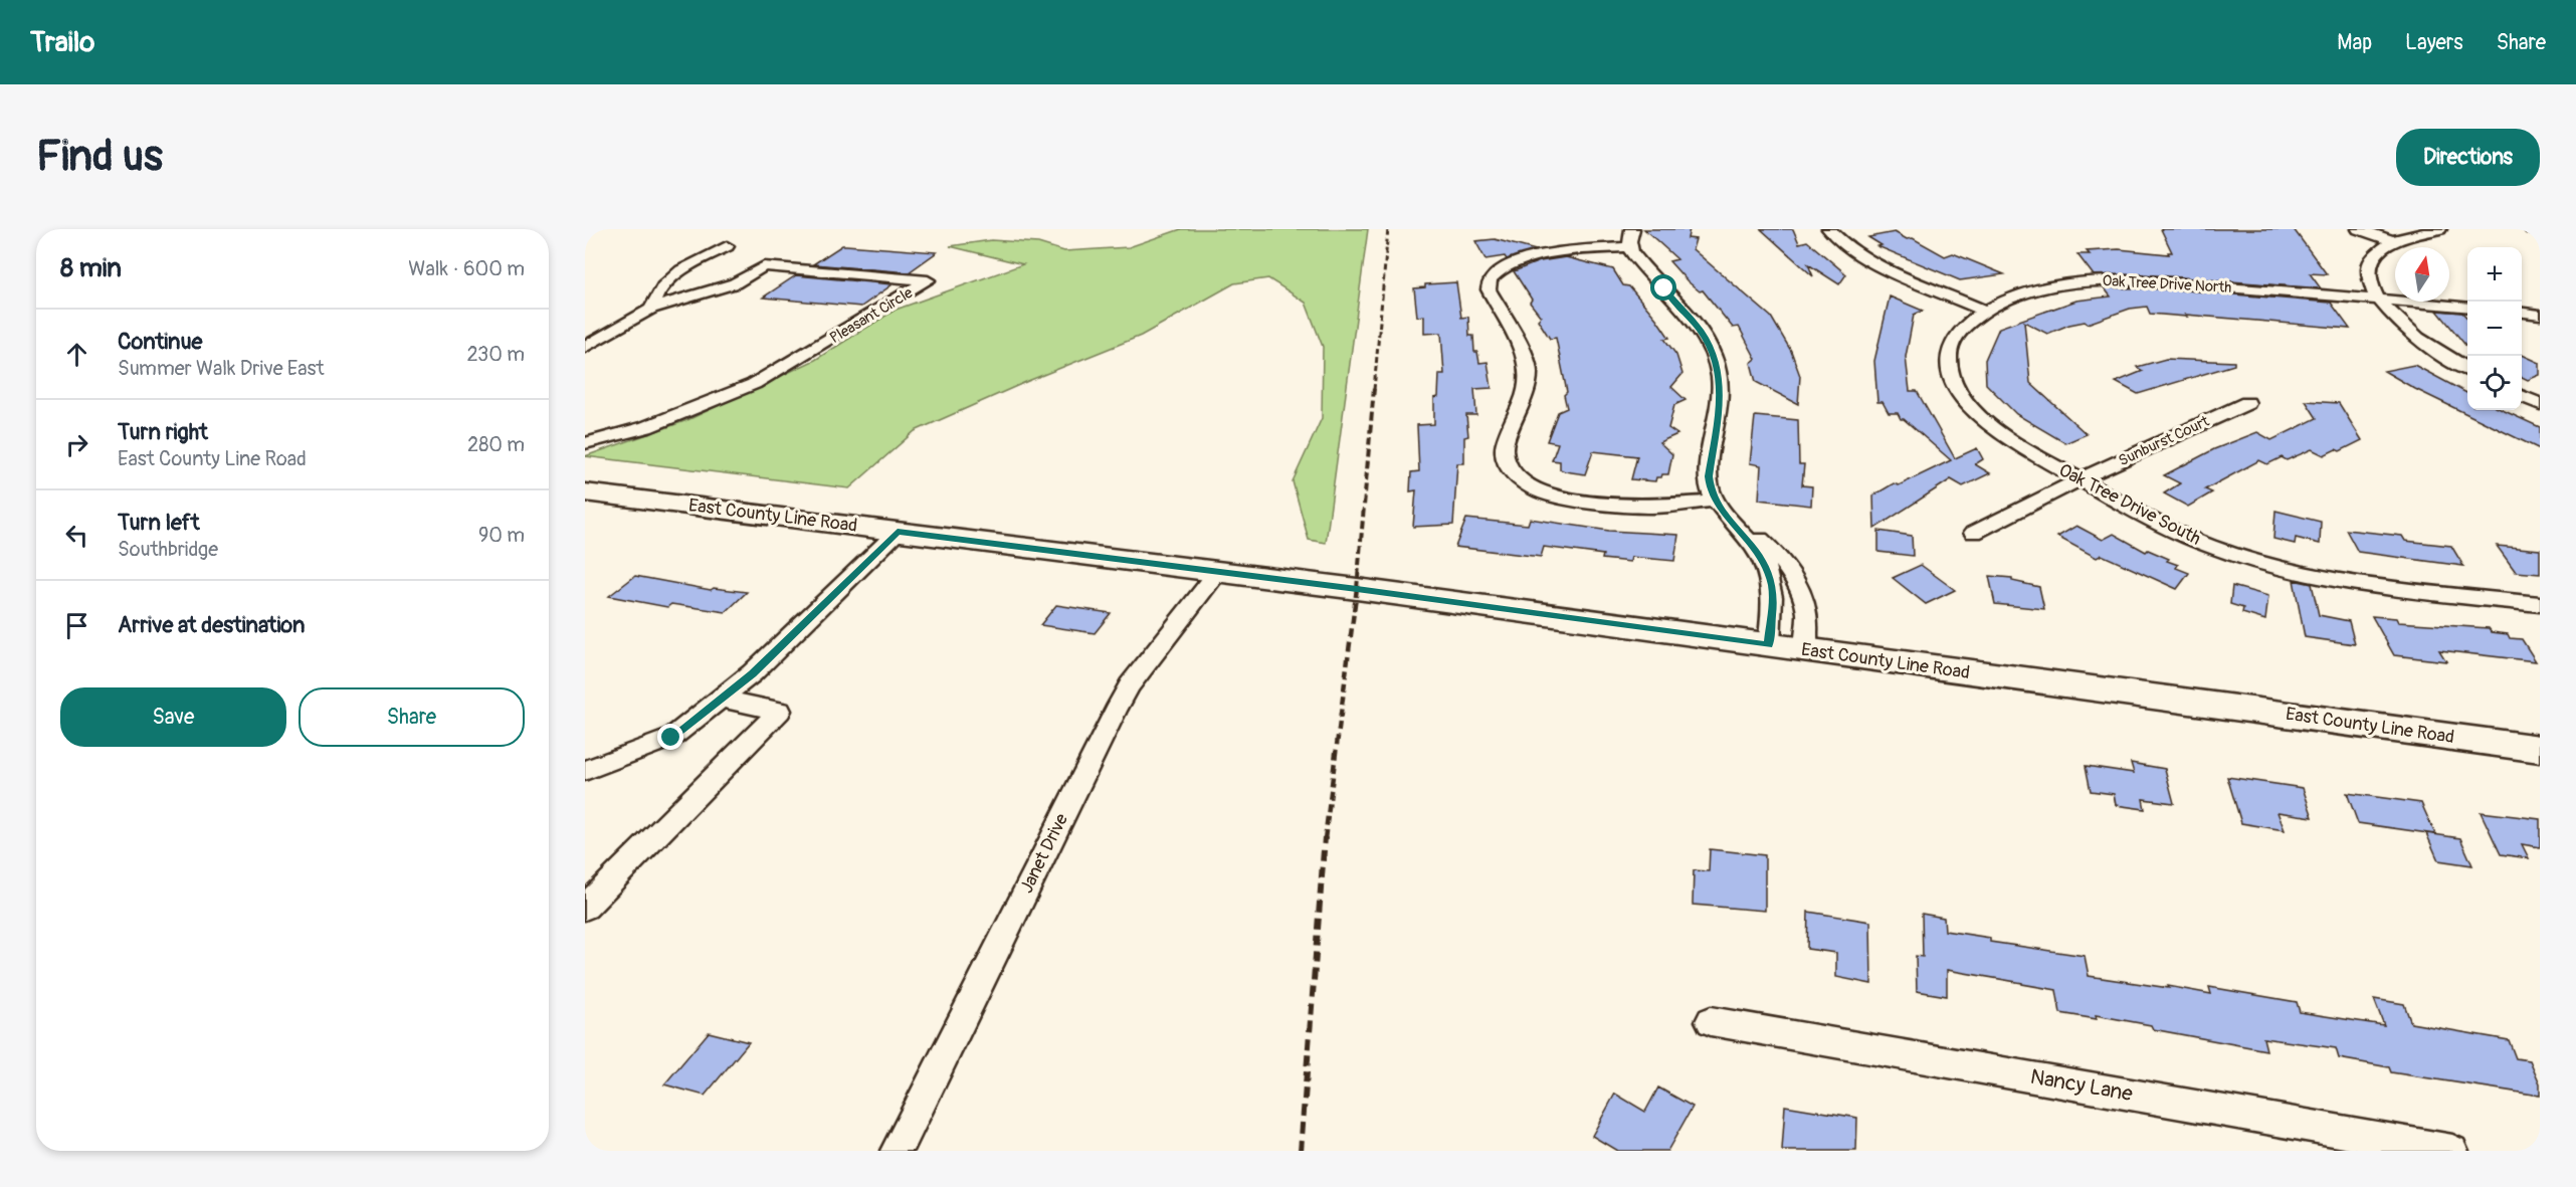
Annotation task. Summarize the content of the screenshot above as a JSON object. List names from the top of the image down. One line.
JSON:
{"streets":{"main road":["East County Line Road"],"street":["Oak Tree Drive North","Pleasant Circle","Sunburst Court","Oak Tree Drive South","Janet Drive","Nancy Lane"]},"crossings":[["Oak Tree Drive North","Oak Tree Drive South"],["Sunburst Court","Oak Tree Drive South"],["East County Line Road","Janet Drive"]],"north":"top","page":{"header":"Trailo","nav":["Map","Layers","Share"],"buttons":["Directions",["Save","Share"]],"title":"Find us","heading":["8 min","Walk · 600 m"],"map_buttons":["+","−"],"list":[["Continue","Summer Walk Drive East","230 m"],["Turn right","East County Line Road","280 m"],["Turn left","Southbridge","90 m"],"Arrive at destination"]}}
